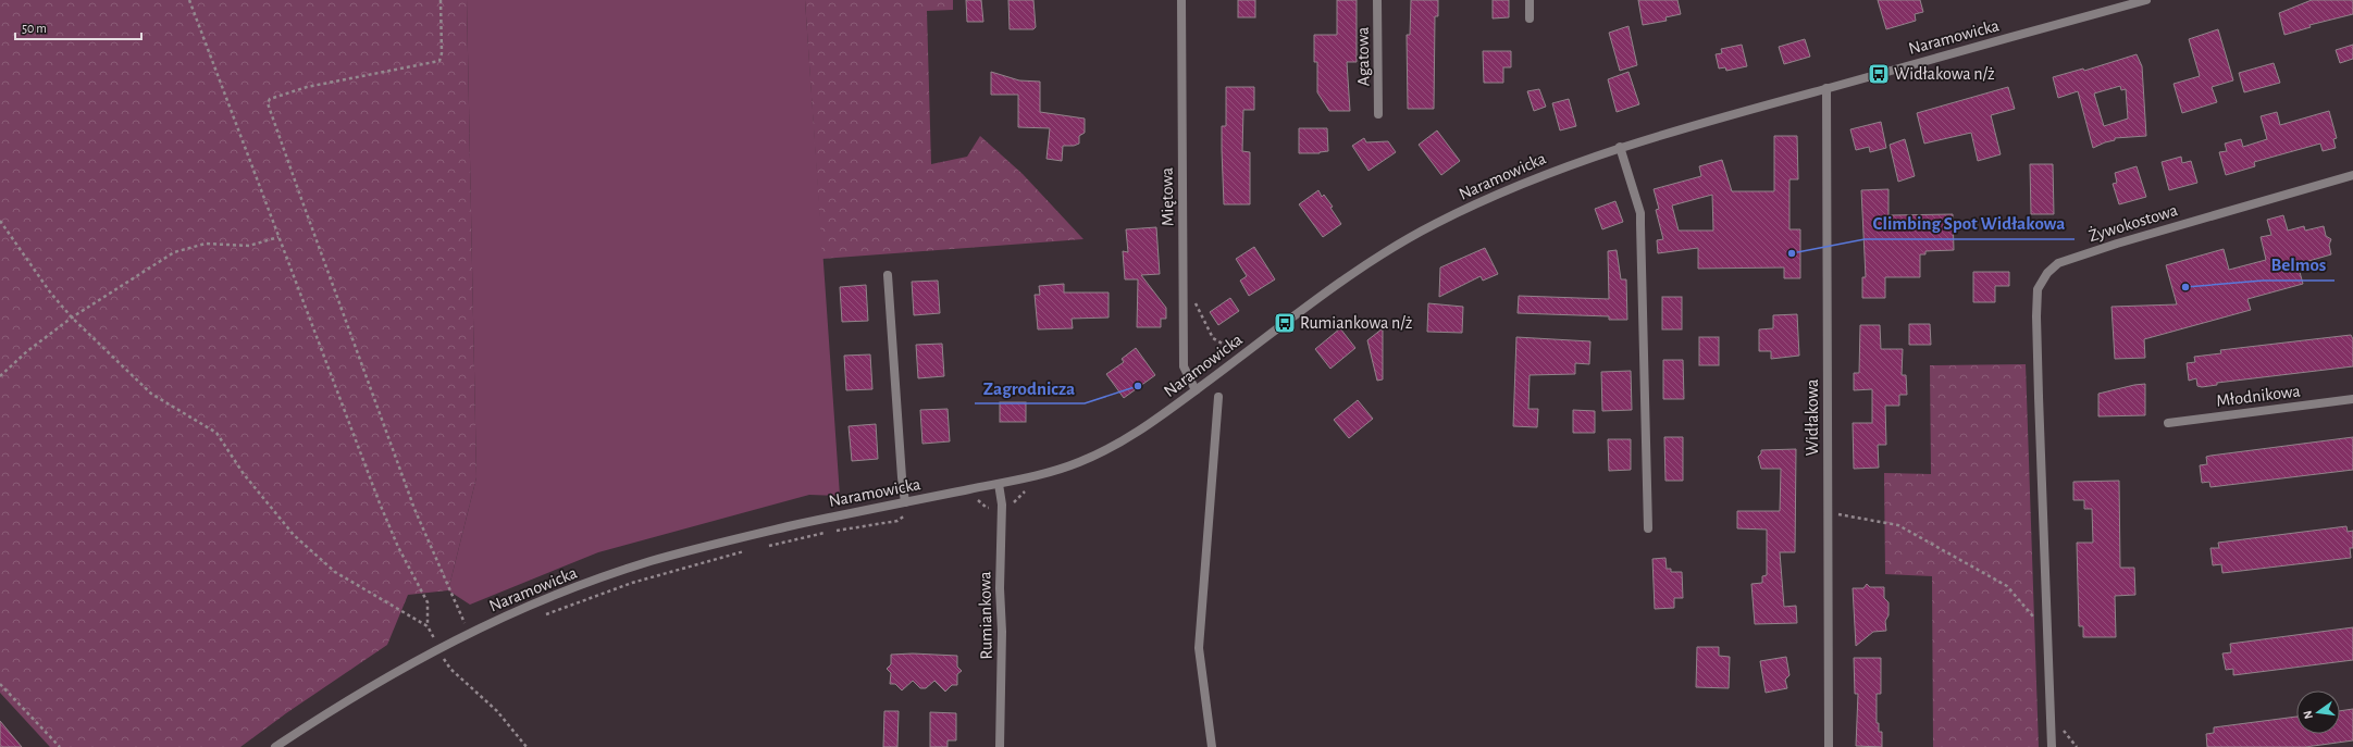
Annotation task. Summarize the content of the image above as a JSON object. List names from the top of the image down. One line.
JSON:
{"streets":{"street":["Naramowicka","Agatowa","Miętowa","Żywokostowa","Młodnikowa","Widłakowa","Rumiankowa"]},"crossings":[["Naramowicka","Miętowa"],["Naramowicka","Widłakowa"],["Naramowicka","Rumiankowa"]],"places":{"bus stop":["Widłakowa n/ż","Rumiankowa n/ż"],"other":["Climbing Spot Widłakowa","Belmos","Zagrodnicza"]},"scale_bar":"50 m","north":"left"}
